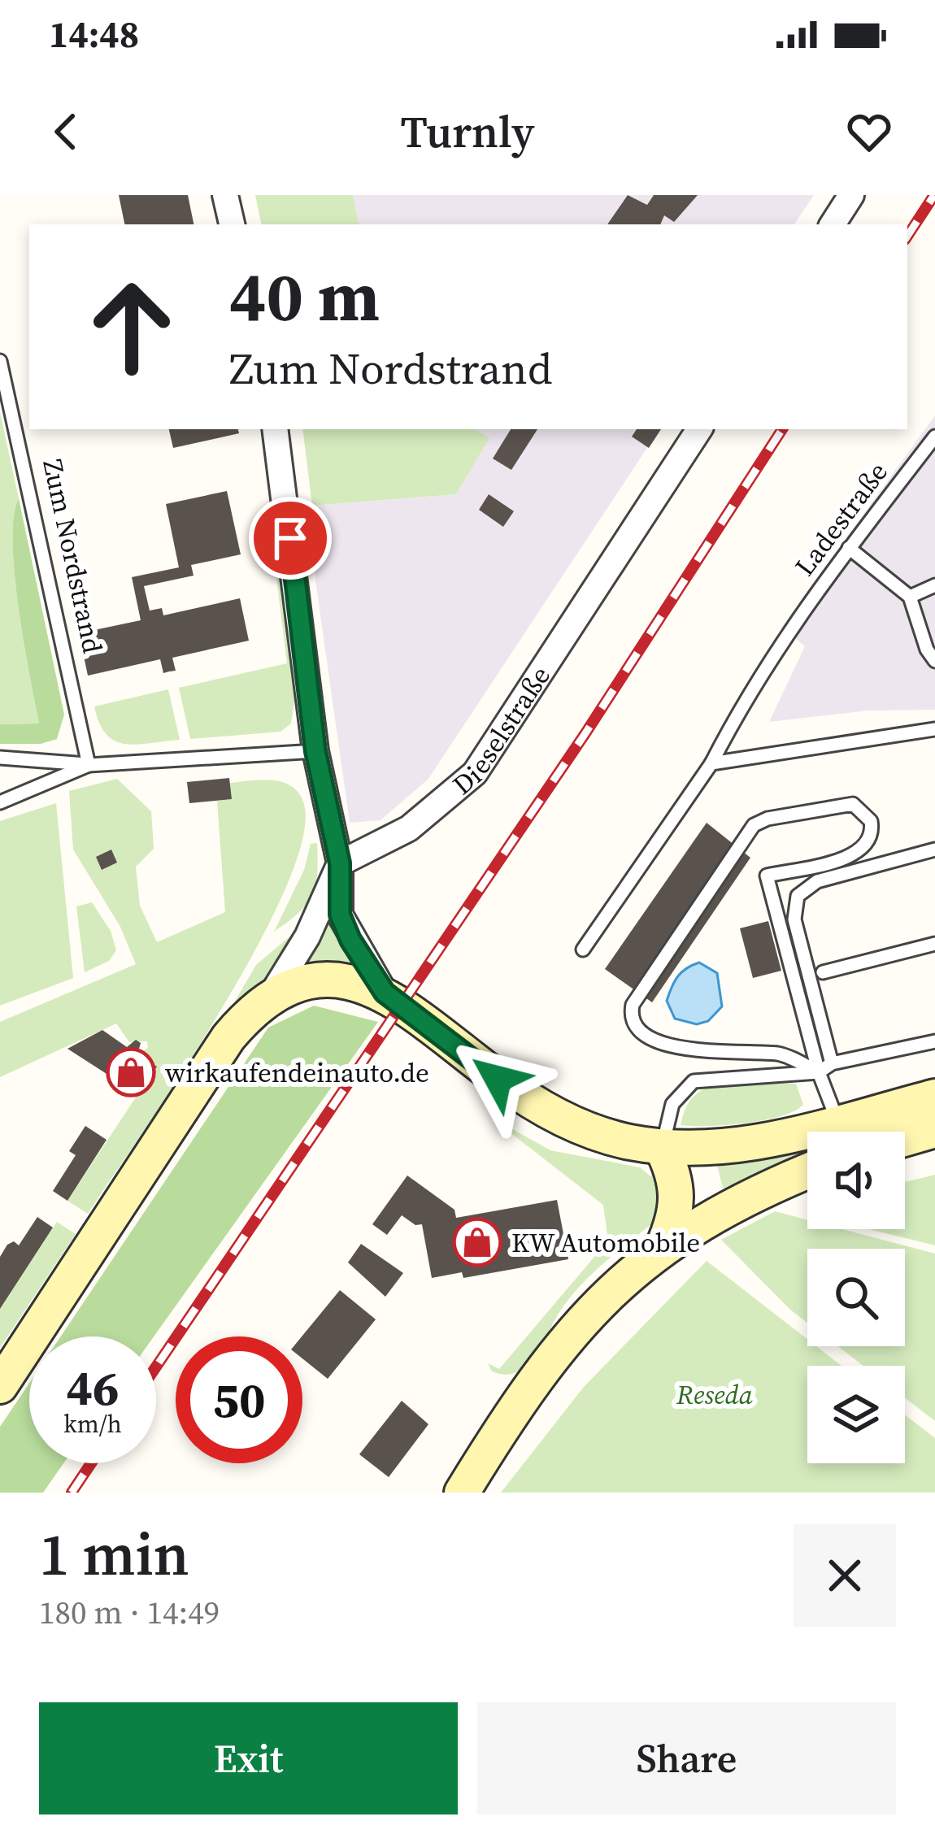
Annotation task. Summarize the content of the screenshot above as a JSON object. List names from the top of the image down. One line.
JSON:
{"streets":{"street":["Dieselstraße"],"lane":["Ladestraße","Zum Nordstrand"]},"parks":["Reseda"],"places":{"shop":["wirkaufendeinauto.de","KW Automobile"]},"page":{"status":"14:48","header":"Turnly","turn":["40 m","Zum Nordstrand"],"speed":"46 km/h","limit":"50","heading":["1 min","180 m · 14:49"],"buttons":["Exit","Share"]}}
